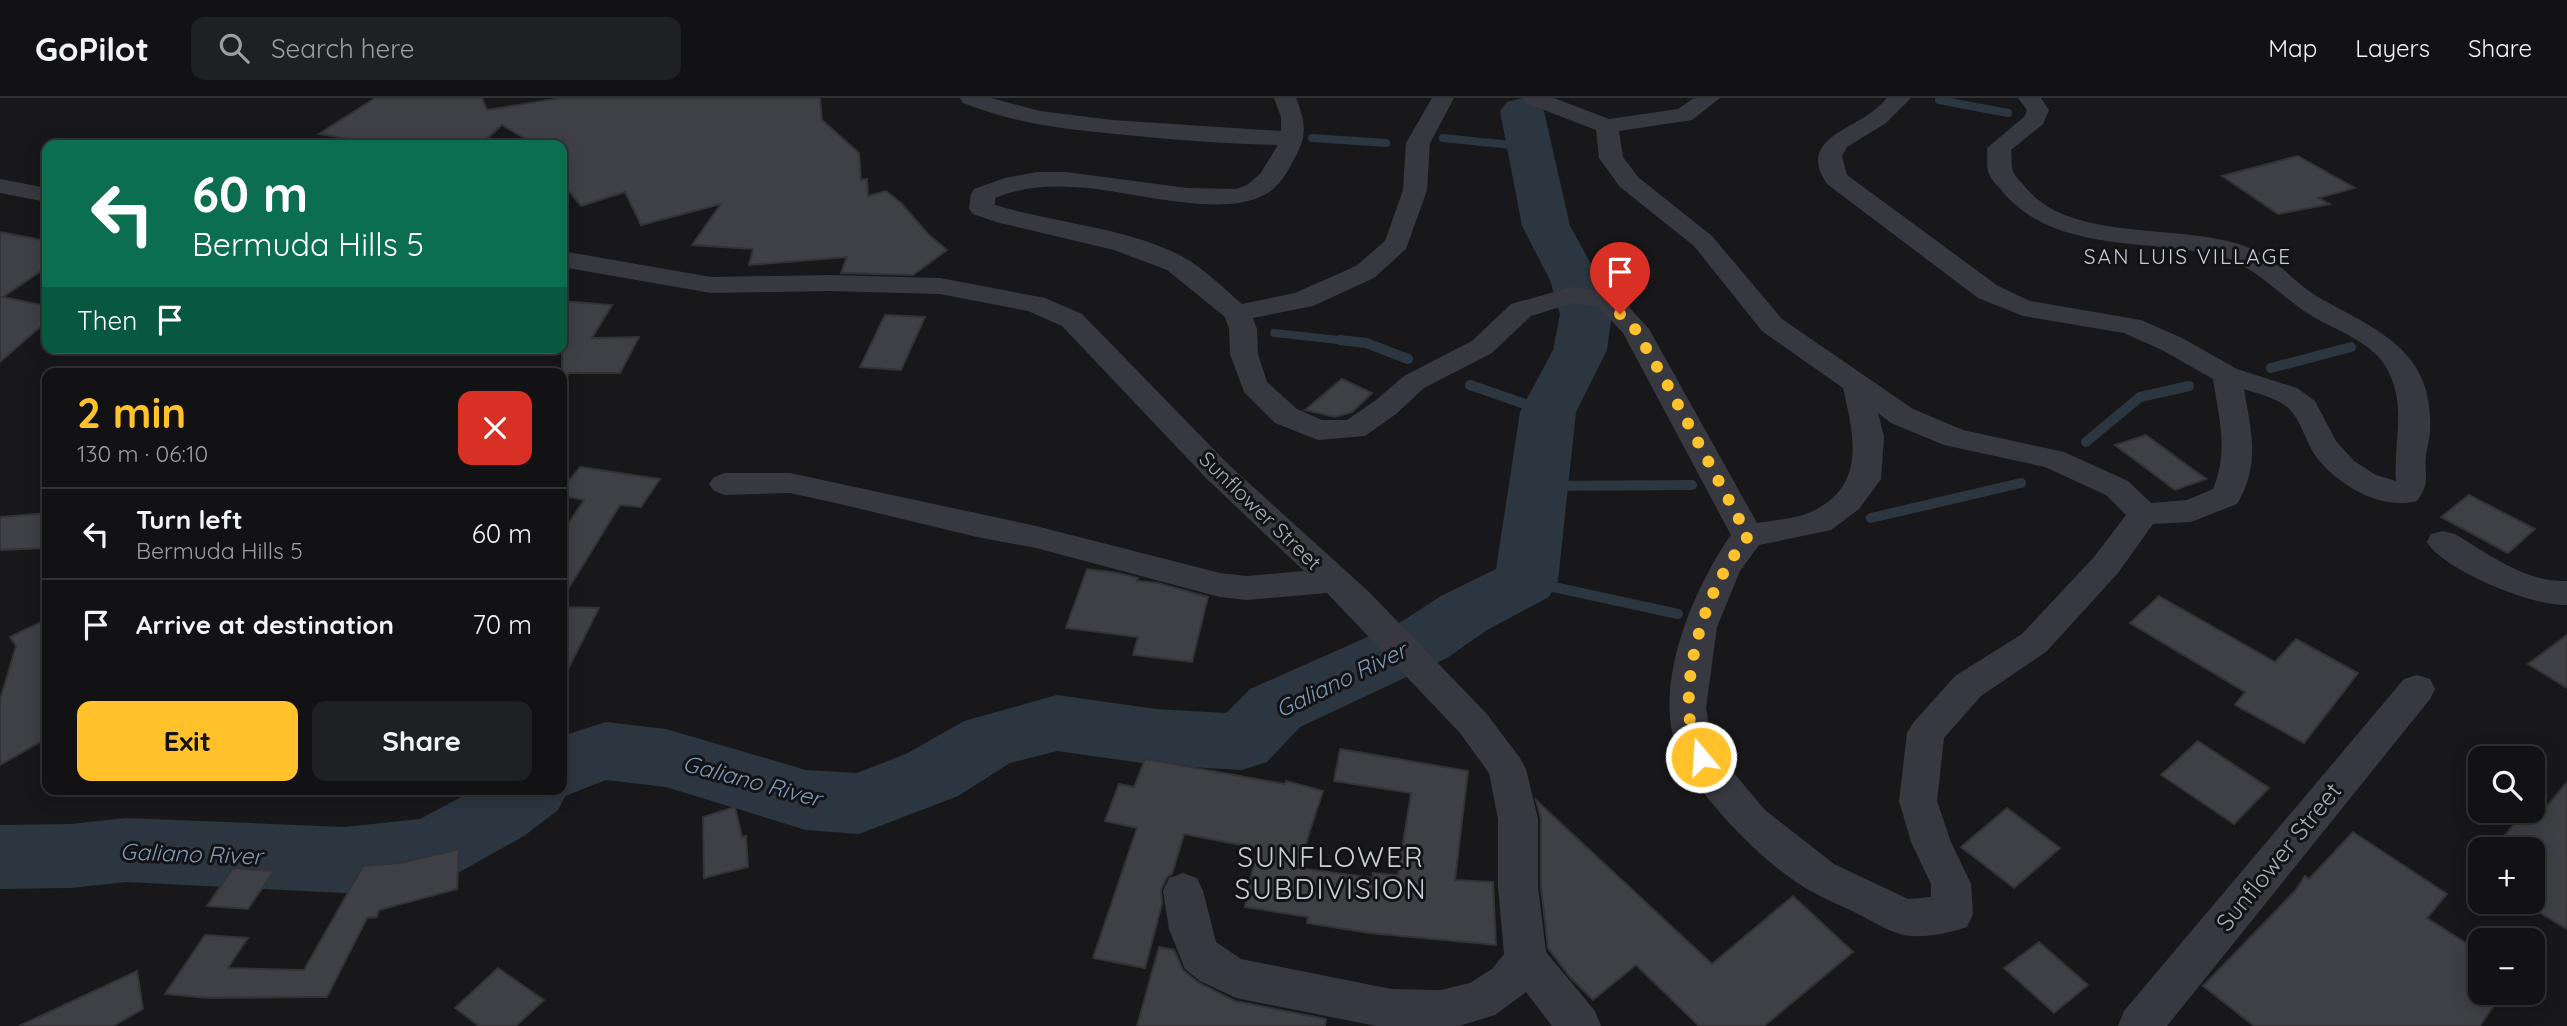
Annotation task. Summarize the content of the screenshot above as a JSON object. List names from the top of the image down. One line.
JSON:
{"streets":{"street":["Sunflower Street"]},"districts":["SAN LUIS VILLAGE","SUNFLOWER SUBDIVISION"],"water":["Galiano River"],"page":{"header":"GoPilot","search":"Search here","nav":["Map","Layers","Share"],"turn":["60 m","Bermuda Hills 5"],"then":"Then","heading":["2 min","130 m · 06:10"],"list":[{"name":"Turn left","note":"Bermuda Hills 5","value":"60 m"},{"name":"Arrive at destination","value":"70 m"}],"buttons":["Exit","Share"],"map_buttons":["+","−"]}}
